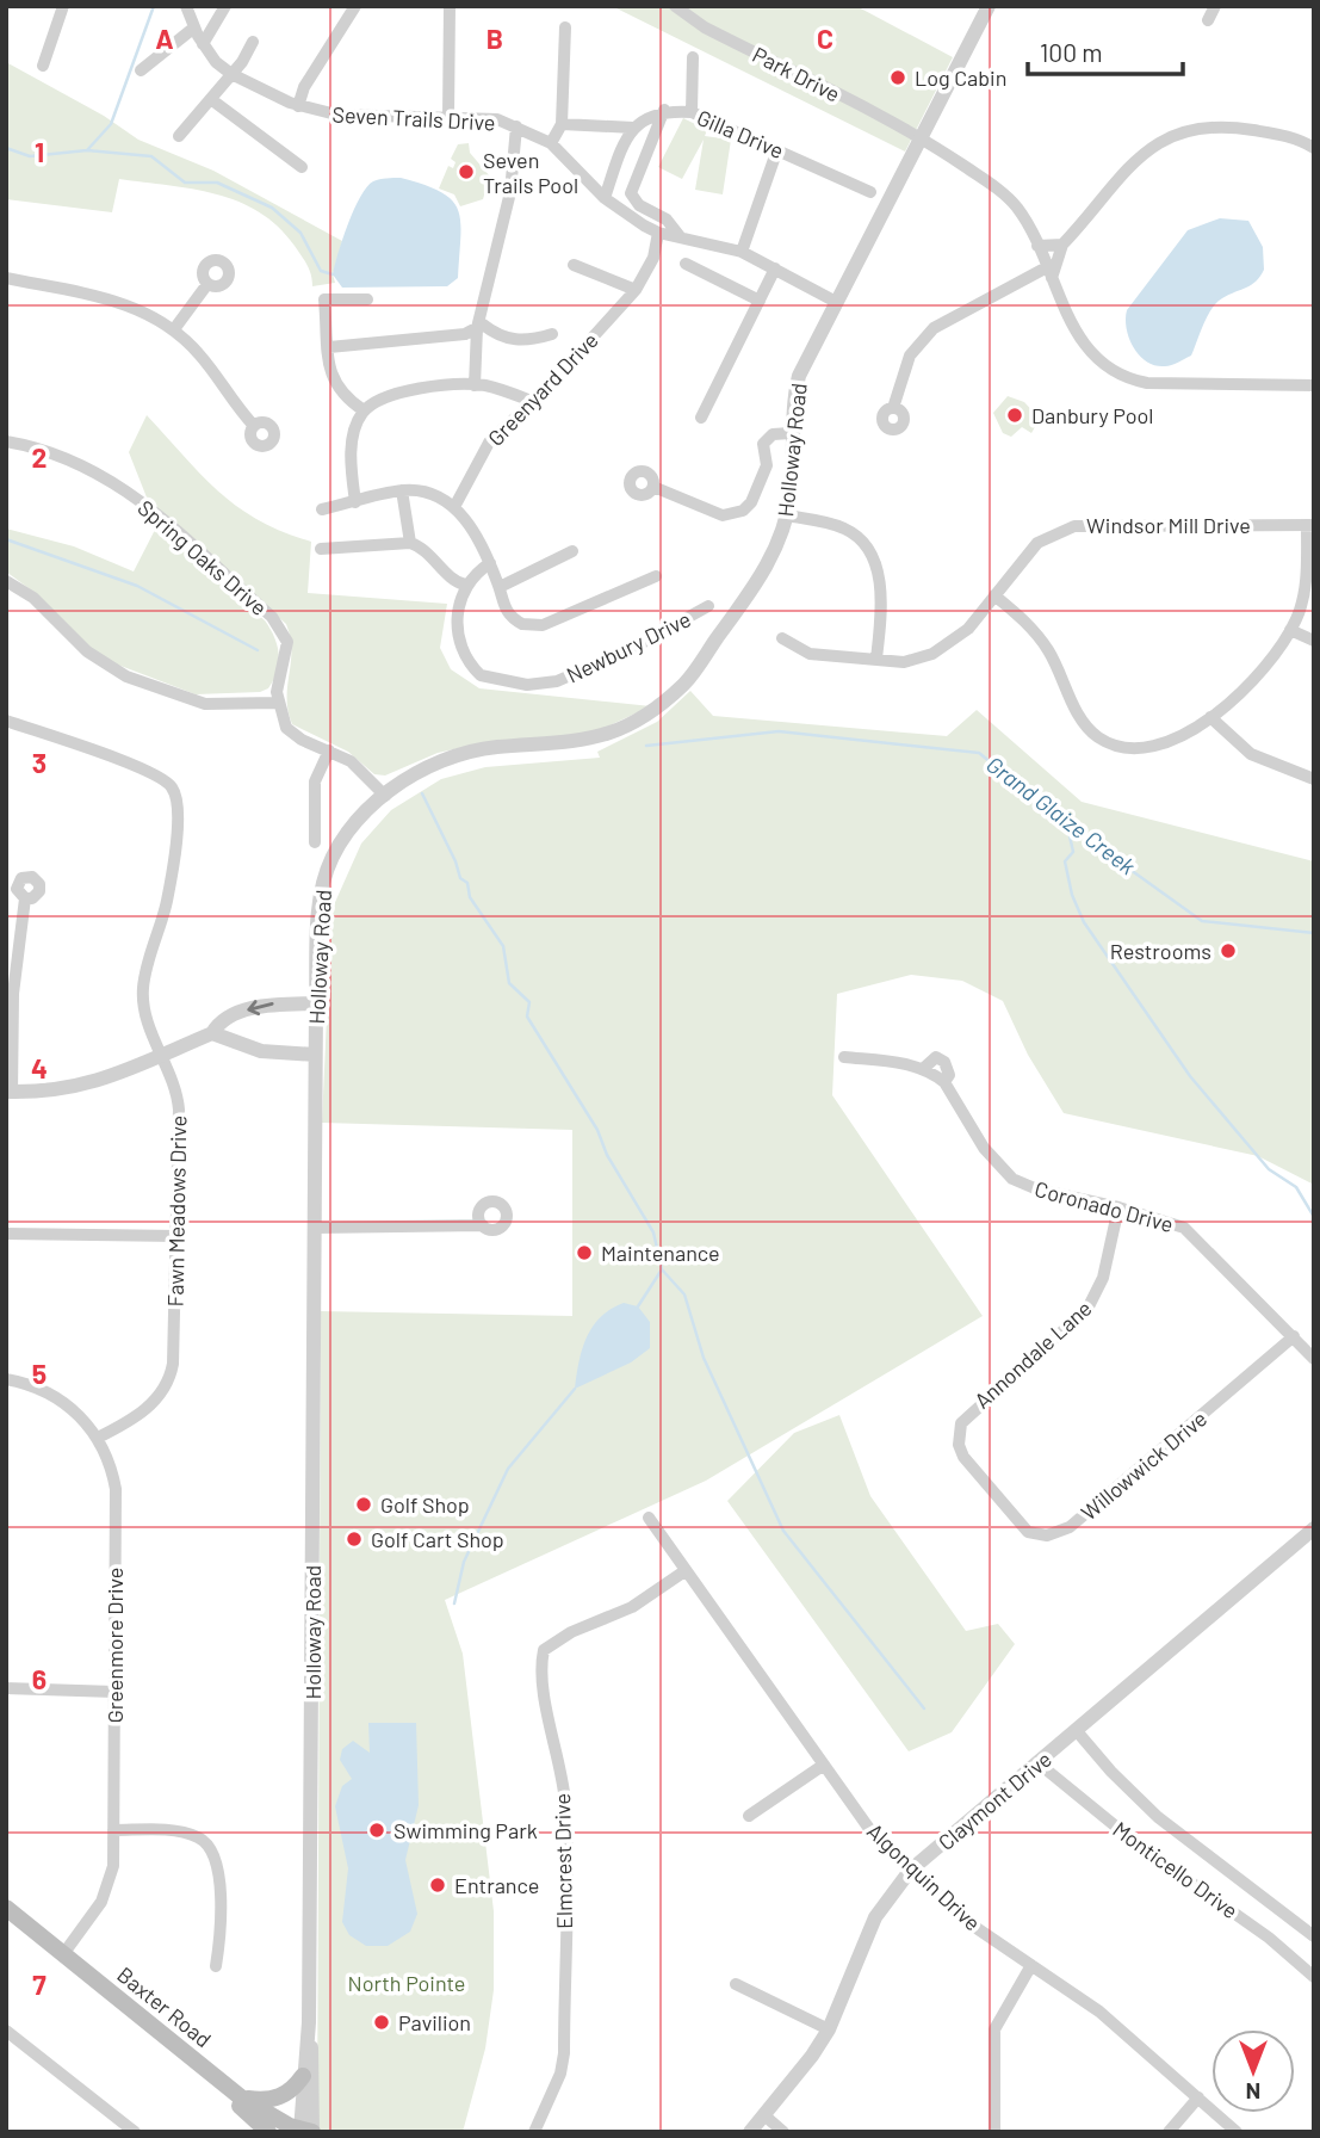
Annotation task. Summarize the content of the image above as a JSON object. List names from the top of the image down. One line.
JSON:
{"streets":{"main road":["Baxter Road"],"street":["Park Drive","Seven Trails Drive","Gilla Drive","Greenyard Drive","Holloway Road","Windsor Mill Drive","Spring Oaks Drive","Newbury Drive","Coronado Drive","Fawn Meadows Drive","Annondale Lane","Willowwick Drive","Greenmore Drive","Claymont Drive","Elmcrest Drive","Monticello Drive","Algonquin Drive"]},"crossings":[["Park Drive","Holloway Road"],["Seven Trails Drive","Greenyard Drive"],["Seven Trails Drive","Holloway Road"],["Holloway Road","Baxter Road"],["Coronado Drive","Annondale Lane"],["Coronado Drive","Willowwick Drive"],["Fawn Meadows Drive","Greenmore Drive"],["Annondale Lane","Willowwick Drive"],["Greenmore Drive","Baxter Road"],["Claymont Drive","Monticello Drive"],["Claymont Drive","Algonquin Drive"],["Elmcrest Drive","Algonquin Drive"]],"water":["Grand Glaize Creek"],"parks":["North Pointe"],"places":["Log Cabin","Seven Trails Pool","Danbury Pool","Restrooms","Maintenance","Golf Shop","Golf Cart Shop","Swimming Park","Entrance","Pavilion"],"scale_bar":"100 m","north":"bottom","grid":{"columns":["A","B","C"],"rows":["1","2","3","4","5","6","7"]}}
